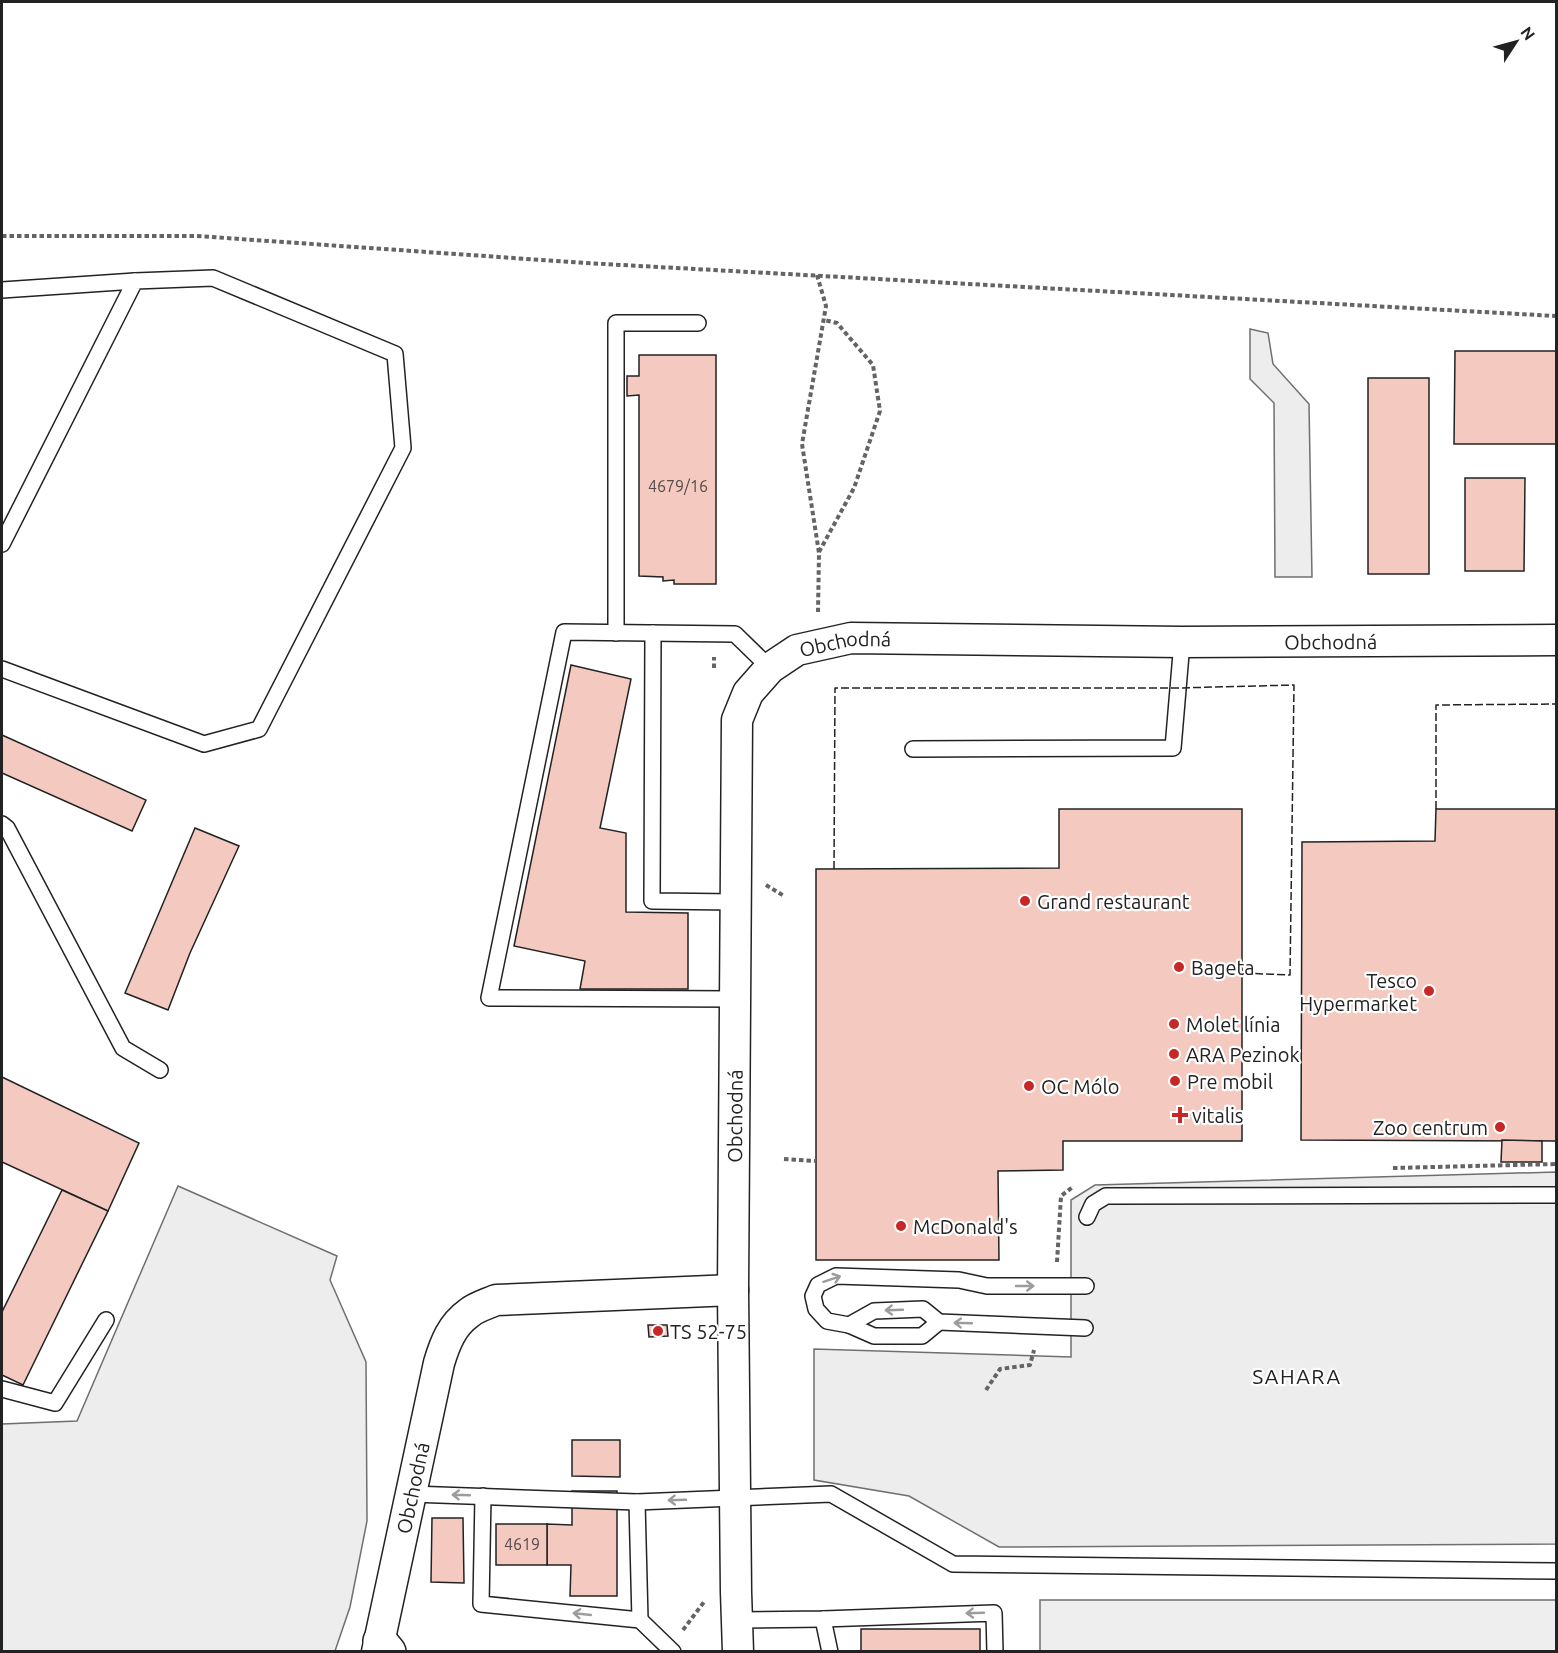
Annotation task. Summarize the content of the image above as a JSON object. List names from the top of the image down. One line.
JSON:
{"streets":{"street":["Obchodná"]},"districts":["SAHARA"],"places":{"other":["Grand restaurant","Bageta","Tesco Hypermarket","Molet línia","ARA Pezinok","Pre mobil","OC Mólo","Zoo centrum","McDonald's","TS 52-75"],"health":["vitalis"]},"house_numbers":["4679/16","4619"],"north":"top right"}
